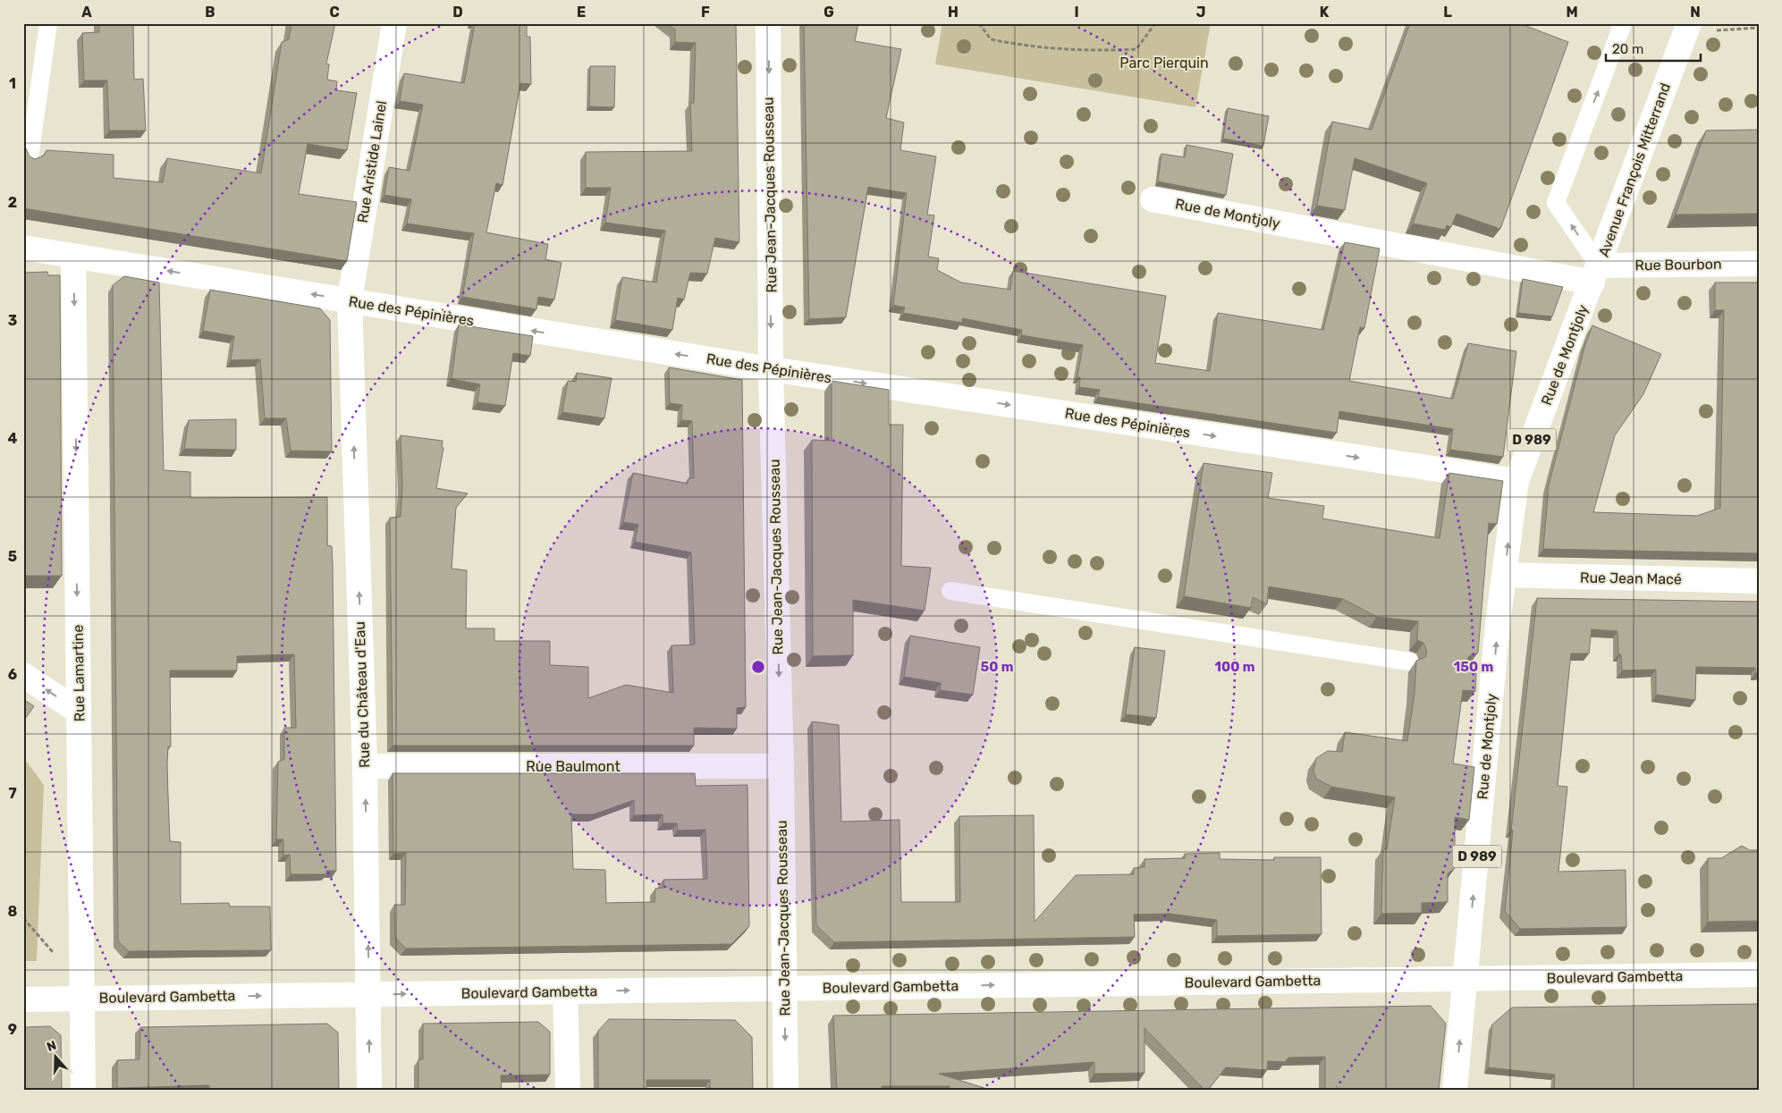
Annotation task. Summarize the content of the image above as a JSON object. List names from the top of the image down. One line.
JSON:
{"streets":{"street":["Rue Aristide Lainel","Avenue François Mitterrand","Rue Jean-Jacques Rousseau","Rue de Montjoly","Rue Bourbon","Rue des Pépinières","D 989","Rue Jean Macé","Rue Lamartine","Rue du Château d'Eau","Rue Baulmont","Boulevard Gambetta"]},"crossings":[["Rue Aristide Lainel","Rue des Pépinières"],["Rue Aristide Lainel","Rue du Château d'Eau"],["Avenue François Mitterrand","Rue de Montjoly"],["Avenue François Mitterrand","Rue Bourbon"],["Rue Jean-Jacques Rousseau","Rue des Pépinières"],["Rue Jean-Jacques Rousseau","Rue Baulmont"],["Rue Jean-Jacques Rousseau","Boulevard Gambetta"],["Rue de Montjoly","Rue Bourbon"],["Rue de Montjoly","Rue des Pépinières"],["Rue de Montjoly","Rue Jean Macé"],["Rue de Montjoly","Boulevard Gambetta"],["Rue des Pépinières","Rue Lamartine"],["Rue des Pépinières","Rue du Château d'Eau"],["Rue Lamartine","Boulevard Gambetta"],["Rue du Château d'Eau","Rue Baulmont"],["Rue du Château d'Eau","Boulevard Gambetta"]],"one_way":["Rue Jean-Jacques Rousseau","Rue de Montjoly","Rue Lamartine","Rue du Château d'Eau","Boulevard Gambetta"],"parks":["Parc Pierquin"],"scale_bar":"20 m","north":"top","grid":{"columns":["A","B","C","D","E","F","G","H","I","J","K","L","M","N"],"rows":["1","2","3","4","5","6","7","8","9"]},"rings":["50 m","100 m","150 m"]}
